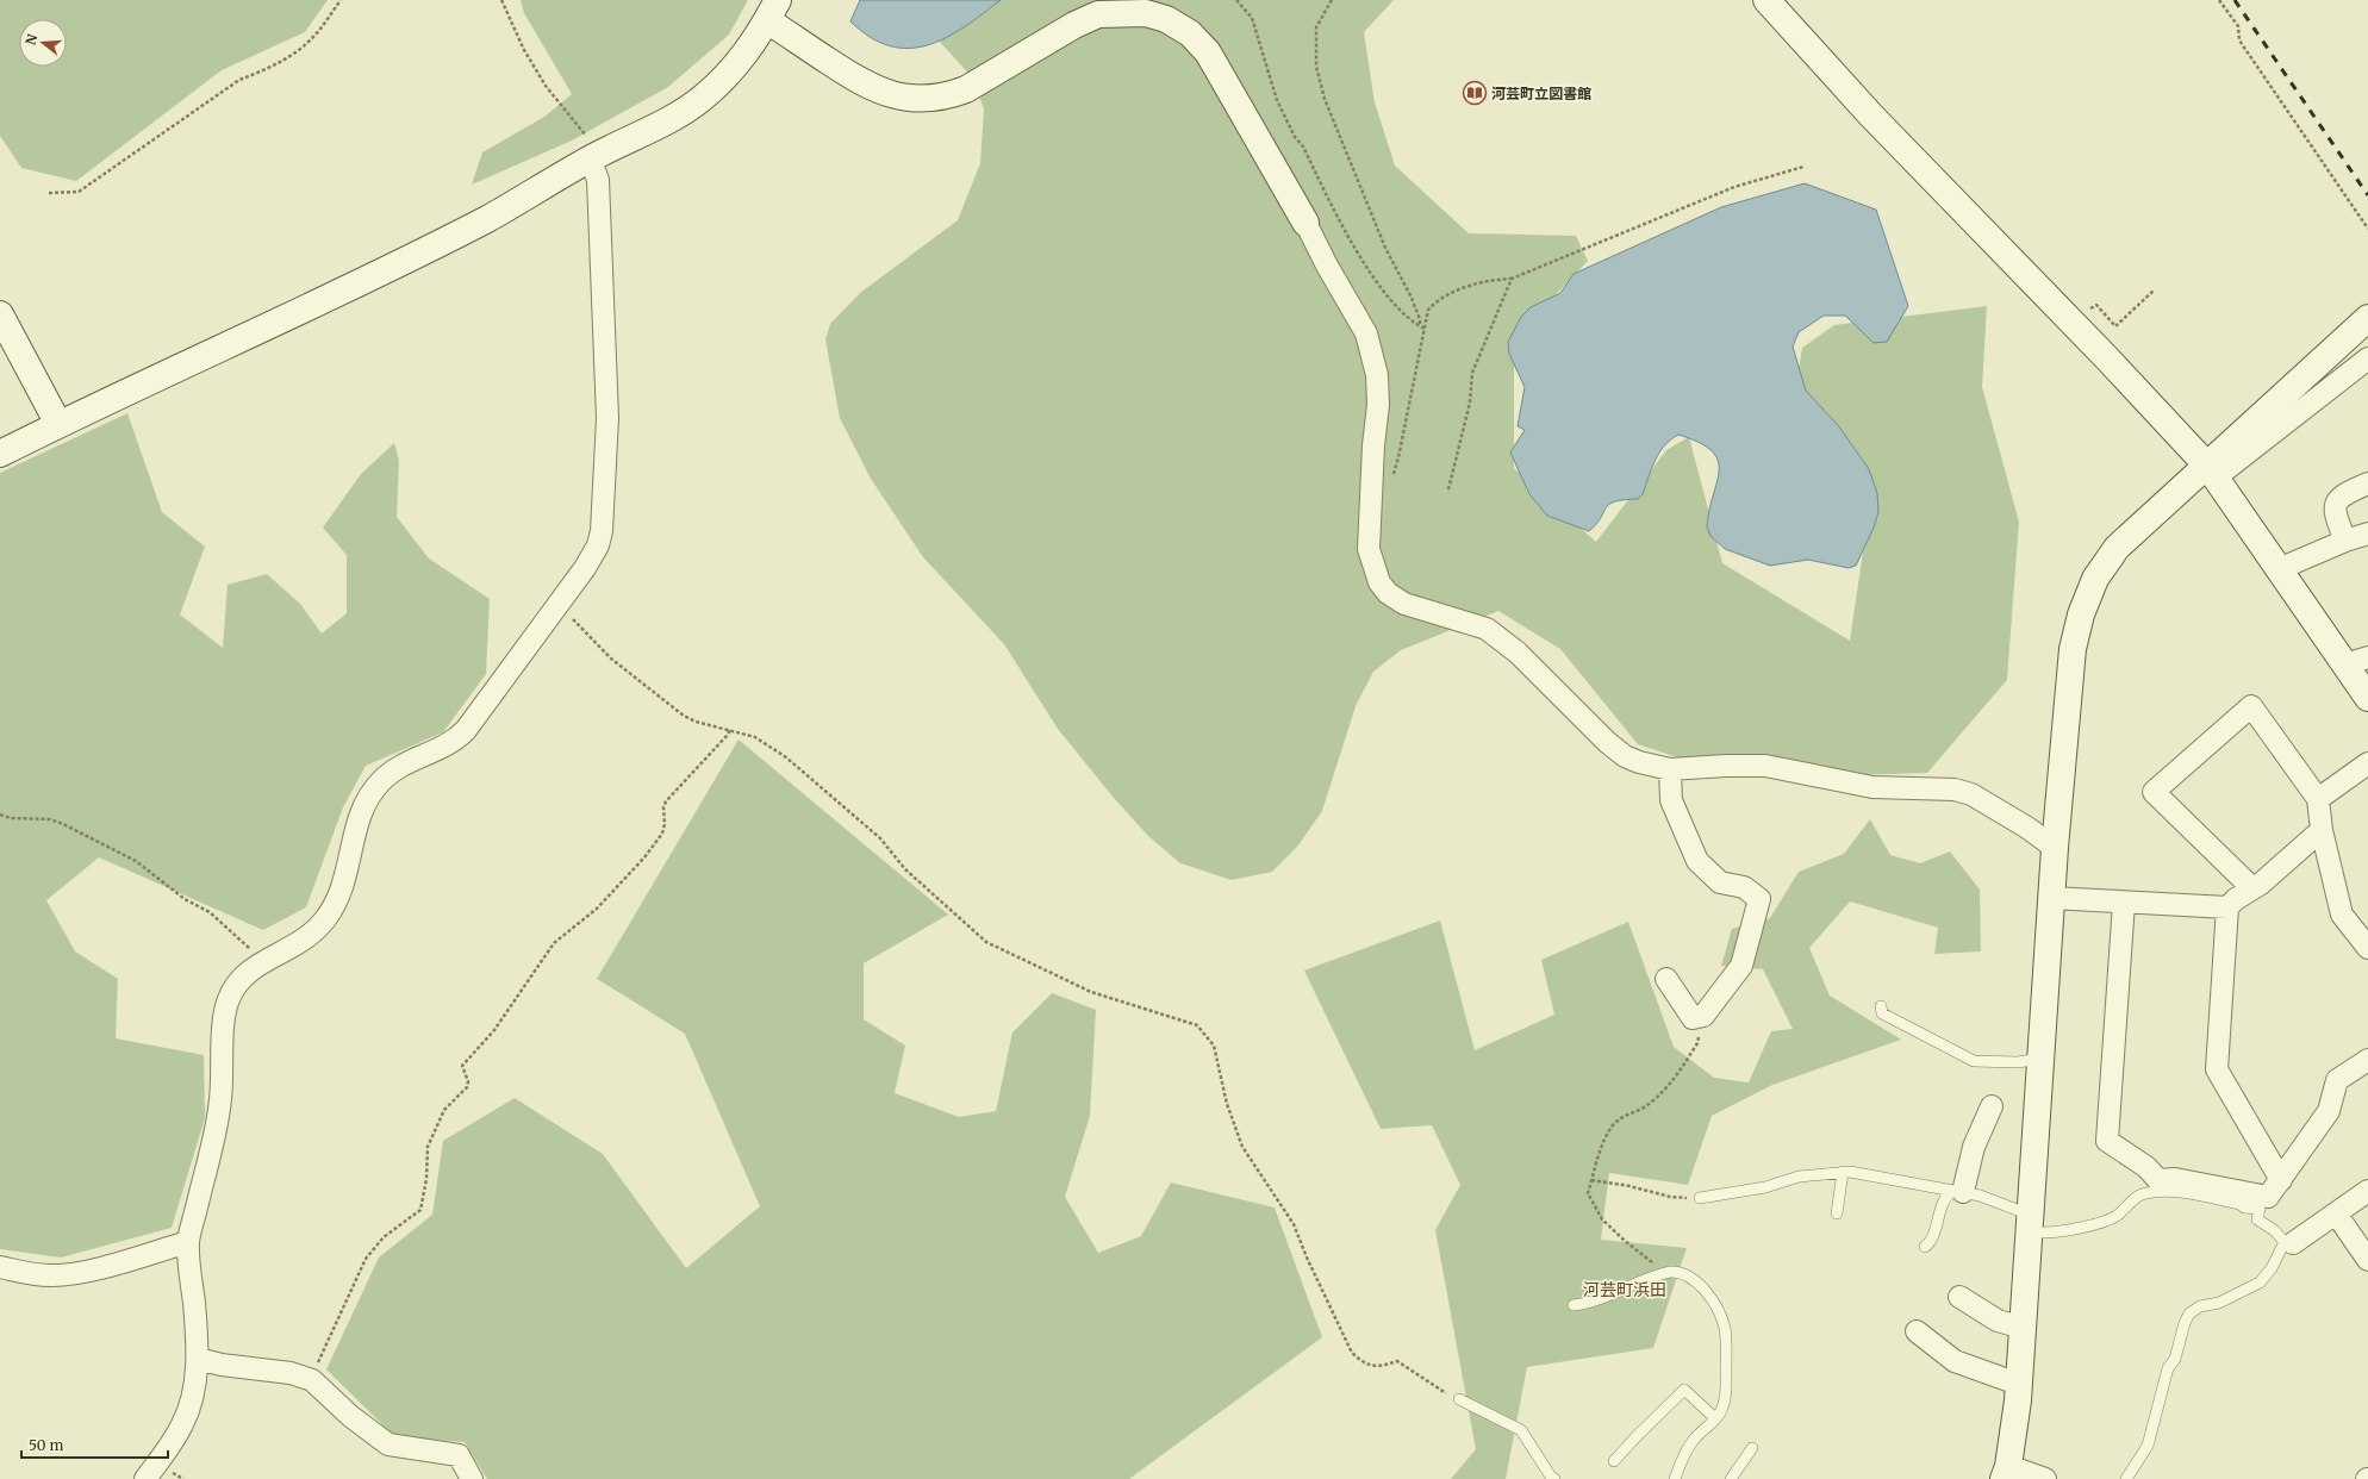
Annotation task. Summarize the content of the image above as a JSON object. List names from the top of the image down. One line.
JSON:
{"districts":["河芸町浜田"],"places":{"library":["河芸町立図書館"]},"scale_bar":"50 m","north":"left"}
